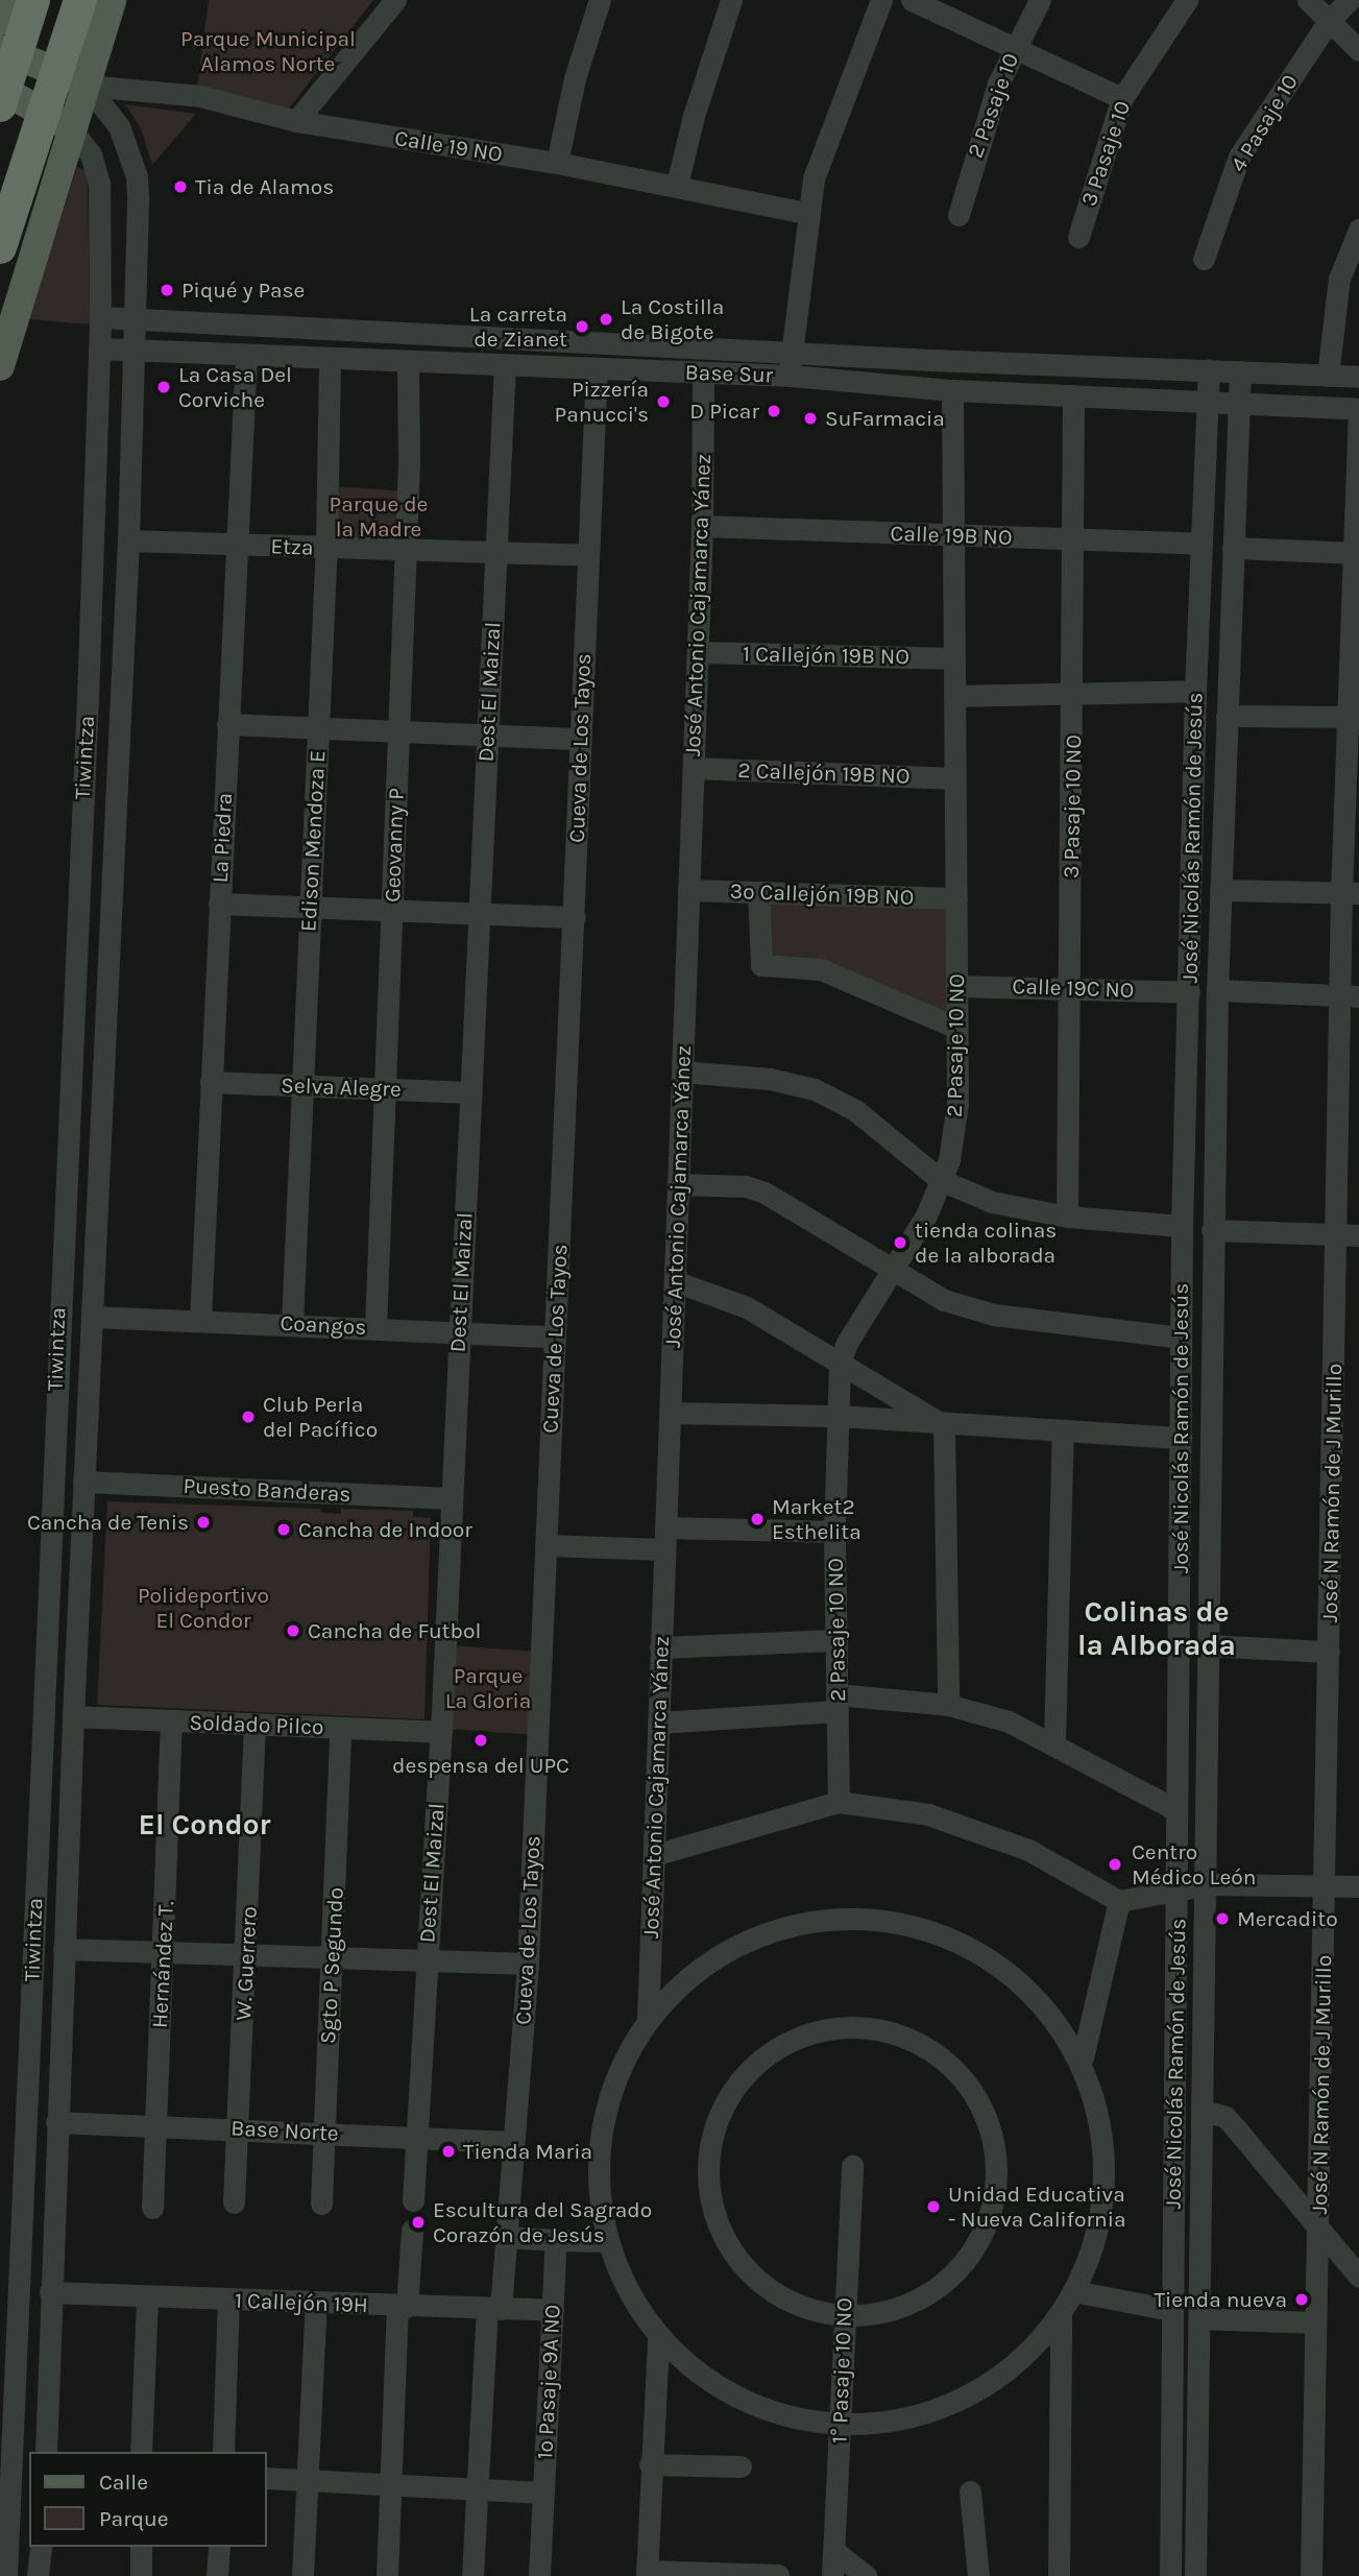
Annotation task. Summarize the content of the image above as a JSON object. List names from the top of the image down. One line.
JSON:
{"streets":{"street":["2 Pasaje 10","4 Pasaje 10","Calle 19 NO","3 Pasaje 10","Base Sur","Calle 19B NO","Etza","José Antonio Cajamarca Yánez","1 Callejón 19B NO","Dest El Maizal","Cueva de Los Tayos","Tiwintza","2 Callejón 19B NO","3 Pasaje 10 NO","La Piedra","José Nicolás Ramón de Jesús","Edison Mendoza E","Geovanny P","3º Callejón 19B NO","Calle 19C NO","2 Pasaje 10 NO","Selva Alegre","Coangos","Puesto Banderas","José N Ramón de J Murillo","Soldado Pilco","W. Guerrero","Hernández T.","Sgto P Segundo","Base Norte","1 Callejón 19H","1° Pasaje 10 NO","1º Pasaje 9A NO"]},"crossings":[["Calle 19 NO","Tiwintza"],["Base Sur","José Antonio Cajamarca Yánez"],["Base Sur","Dest El Maizal"],["Base Sur","Cueva de Los Tayos"],["Base Sur","Tiwintza"],["Base Sur","3 Pasaje 10 NO"],["Base Sur","La Piedra"],["Base Sur","José Nicolás Ramón de Jesús"],["Base Sur","Edison Mendoza E"],["Base Sur","Geovanny P"],["Base Sur","2 Pasaje 10 NO"],["Base Sur","José N Ramón de J Murillo"],["Calle 19B NO","José Antonio Cajamarca Yánez"],["Calle 19B NO","3 Pasaje 10 NO"],["Calle 19B NO","José Nicolás Ramón de Jesús"],["Calle 19B NO","2 Pasaje 10 NO"],["Etza","Dest El Maizal"],["Etza","Cueva de Los Tayos"],["Etza","Tiwintza"],["Etza","La Piedra"],["Etza","Edison Mendoza E"],["Etza","Geovanny P"],["José Antonio Cajamarca Yánez","1 Callejón 19B NO"],["José Antonio Cajamarca Yánez","2 Callejón 19B NO"],["José Antonio Cajamarca Yánez","3º Callejón 19B NO"],["1 Callejón 19B NO","2 Pasaje 10 NO"],["Dest El Maizal","Selva Alegre"],["Dest El Maizal","Coangos"],["Dest El Maizal","Puesto Banderas"],["Dest El Maizal","Soldado Pilco"],["Dest El Maizal","Base Norte"],["Cueva de Los Tayos","Coangos"],["Cueva de Los Tayos","Base Norte"],["Cueva de Los Tayos","1 Callejón 19H"],["Tiwintza","Coangos"],["Tiwintza","Puesto Banderas"],["Tiwintza","Soldado Pilco"],["Tiwintza","Base Norte"],["Tiwintza","1 Callejón 19H"],["2 Callejón 19B NO","2 Pasaje 10 NO"],["3 Pasaje 10 NO","Calle 19C NO"],["La Piedra","Selva Alegre"],["La Piedra","Coangos"],["José Nicolás Ramón de Jesús","Calle 19C NO"],["Edison Mendoza E","Selva Alegre"],["Edison Mendoza E","Coangos"],["Geovanny P","Selva Alegre"],["Geovanny P","Coangos"],["3º Callejón 19B NO","2 Pasaje 10 NO"],["Calle 19C NO","2 Pasaje 10 NO"],["Soldado Pilco","W. Guerrero"],["Soldado Pilco","Hernández T."],["Soldado Pilco","Sgto P Segundo"],["W. Guerrero","Base Norte"],["Hernández T.","Base Norte"],["Sgto P Segundo","Base Norte"],["1 Callejón 19H","1º Pasaje 9A NO"]],"districts":["Colinas de la Alborada","El Condor"],"parks":["Parque Municipal Alamos Norte","Parque de la Madre","Polideportivo El Condor","Parque La Gloria"],"places":["Tia de Alamos","Piqué y Pase","La Costilla de Bigote","La carreta de Zianet","La Casa Del Corviche","Pizzería Panucci's","D Picar","SuFarmacia","tienda colinas de la alborada","Club Perla del Pacífico","Market2 Esthelita","Cancha de Tenis","Cancha de Indoor","Cancha de Futbol","despensa del UPC","Centro Médico León","Mercadito","Tienda Maria","Unidad Educativa - Nueva California","Escultura del Sagrado Corazón de Jesús","Tienda nueva"],"legend":["Calle","Parque"]}
